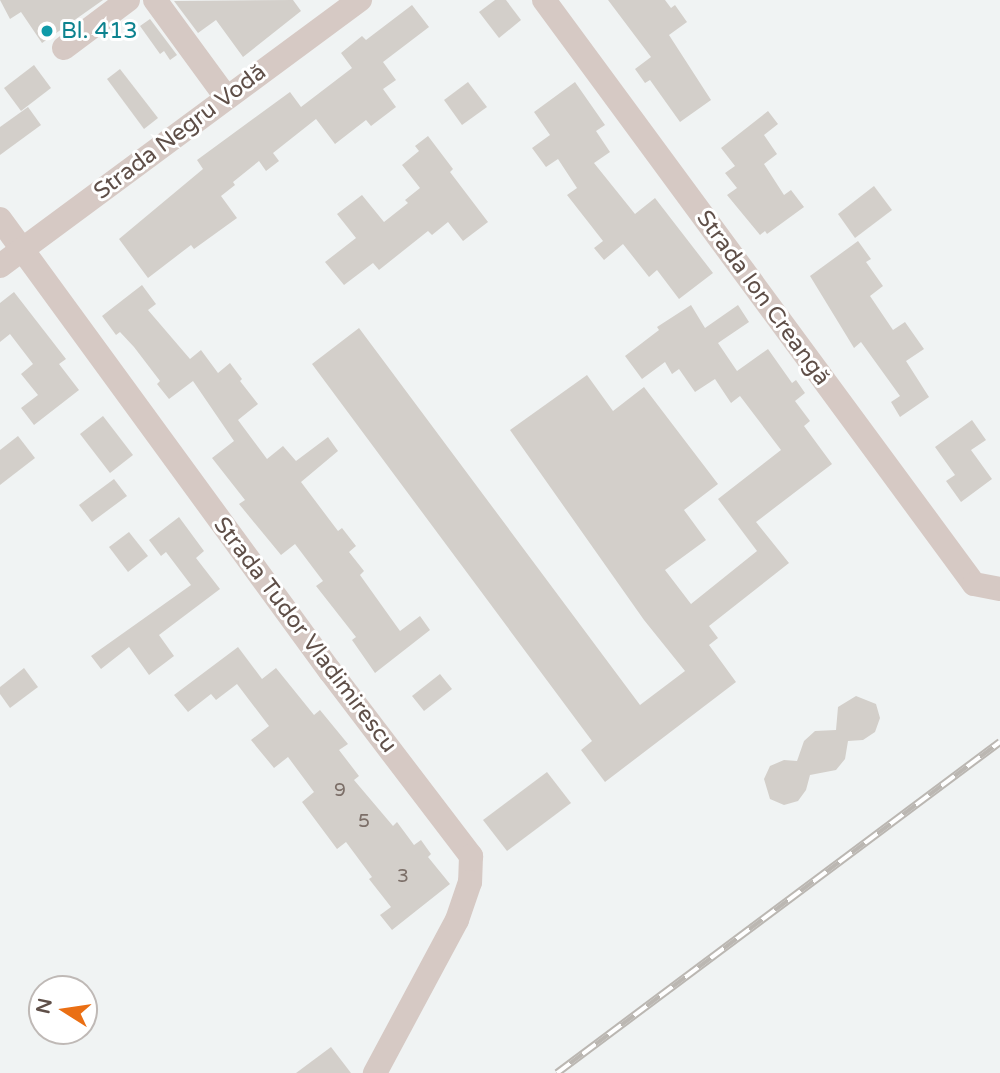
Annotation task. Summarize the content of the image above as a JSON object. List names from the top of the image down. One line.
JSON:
{"streets":{"street":["Strada Negru Vodă","Strada Ion Creangă","Strada Tudor Vladimirescu"]},"crossings":[["Strada Negru Vodă","Strada Tudor Vladimirescu"]],"places":["Bl. 413"],"house_numbers":["9","5","3"],"north":"left"}
